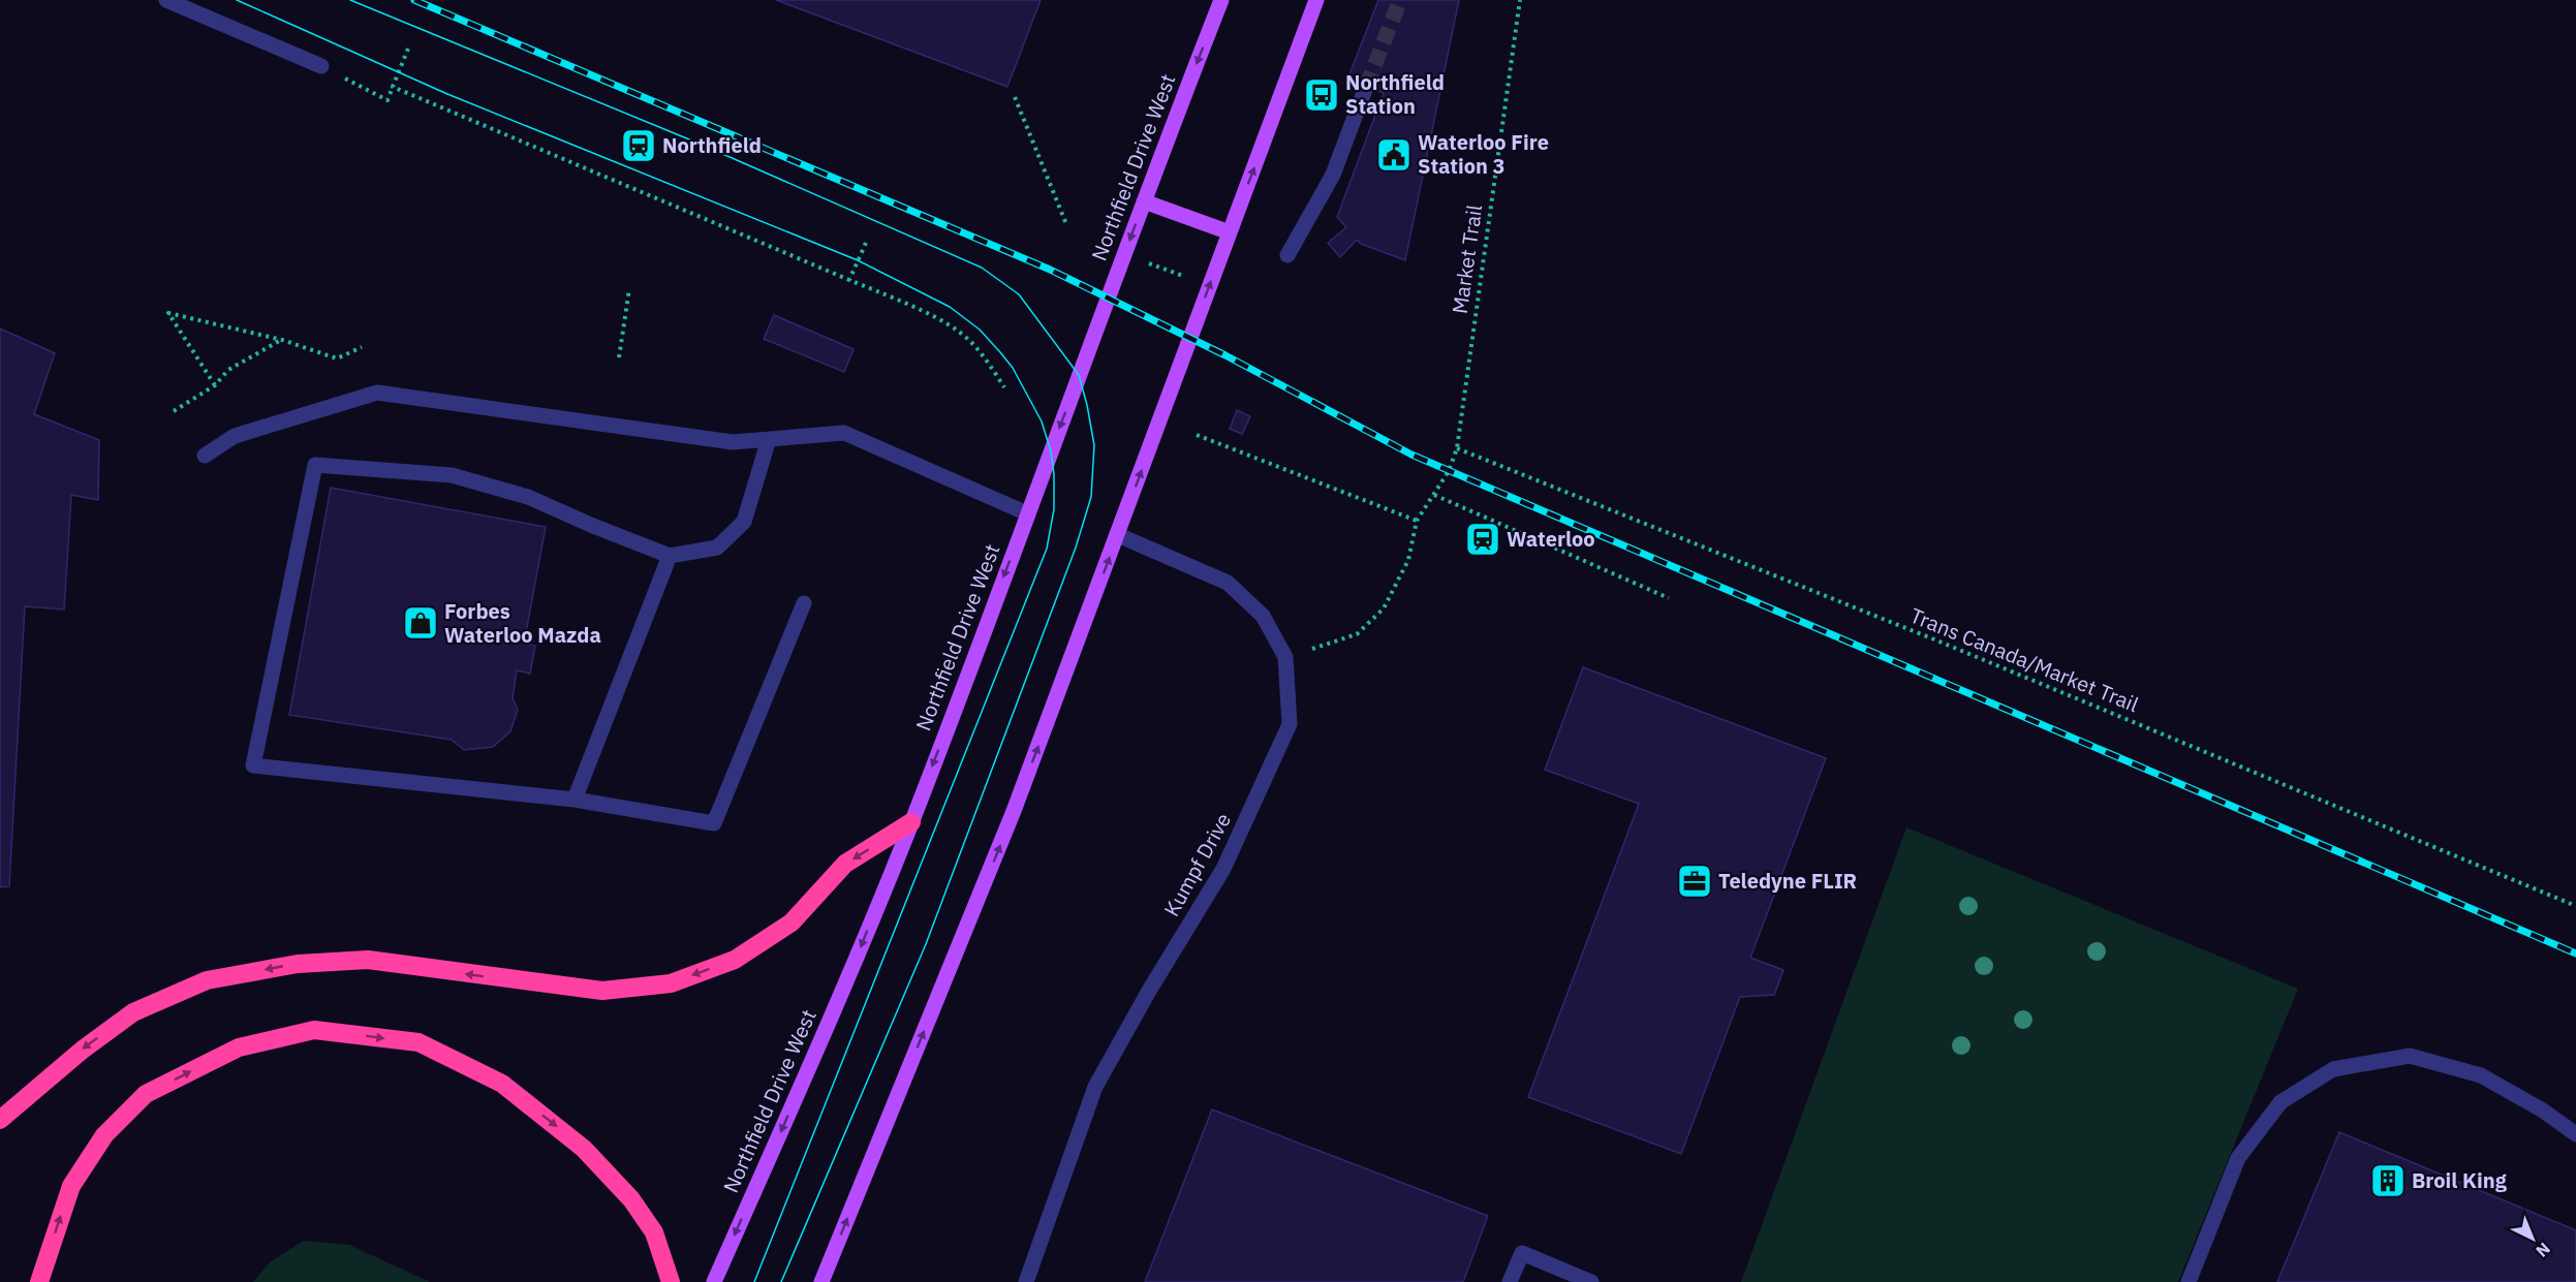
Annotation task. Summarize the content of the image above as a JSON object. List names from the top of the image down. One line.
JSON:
{"streets":{"main road":["Northfield Drive West"],"street":["Kumpf Drive"],"path":["Market Trail","Trans Canada/Market Trail"]},"crossings":[["Market Trail","Trans Canada/Market Trail"]],"places":{"bus stop":["Northfield Station"],"station":["Northfield","Waterloo"],"public building":["Waterloo Fire Station 3"],"shop":["Forbes Waterloo Mazda"],"office":["Teledyne FLIR"],"building":["Broil King"]},"north":"bottom right"}
